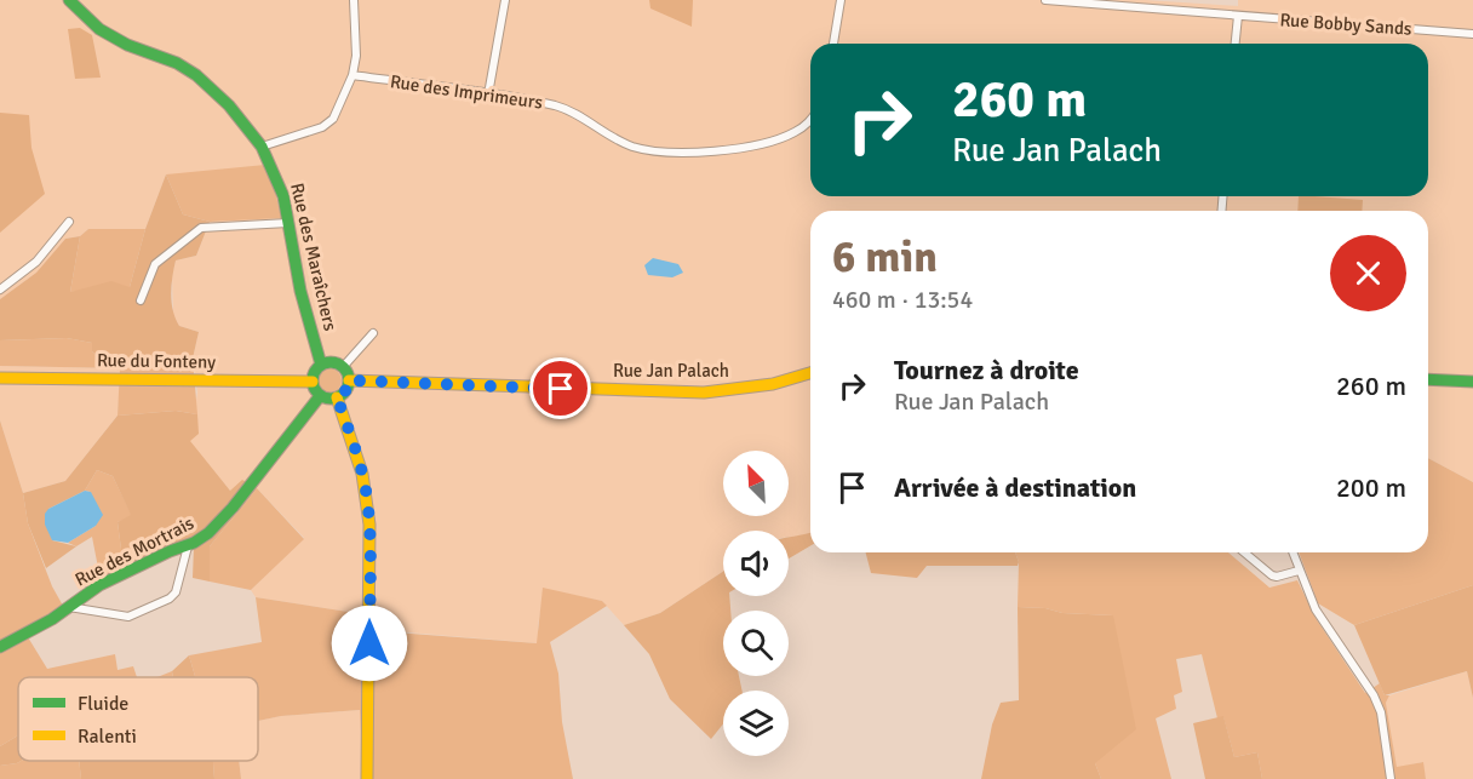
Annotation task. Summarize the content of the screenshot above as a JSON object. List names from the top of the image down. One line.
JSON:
{"streets":{"street":["Rue Bobby Sands","Rue des Imprimeurs","Rue des Maraîchers","Rue du Fonteny","Rue Jan Palach","Rue des Mortrais"]},"crossings":[["Rue des Maraîchers","Rue du Fonteny"],["Rue des Maraîchers","Rue Jan Palach"],["Rue des Maraîchers","Rue des Mortrais"],["Rue du Fonteny","Rue Jan Palach"],["Rue du Fonteny","Rue des Mortrais"],["Rue Jan Palach","Rue des Mortrais"]],"legend":["Fluide","Ralenti"],"north":"top left","page":{"turn":["260 m","Rue Jan Palach"],"heading":["6 min","460 m · 13:54"],"list":[{"name":"Tournez à droite","note":"Rue Jan Palach","value":"260 m"},{"name":"Arrivée à destination","value":"200 m"}]}}
